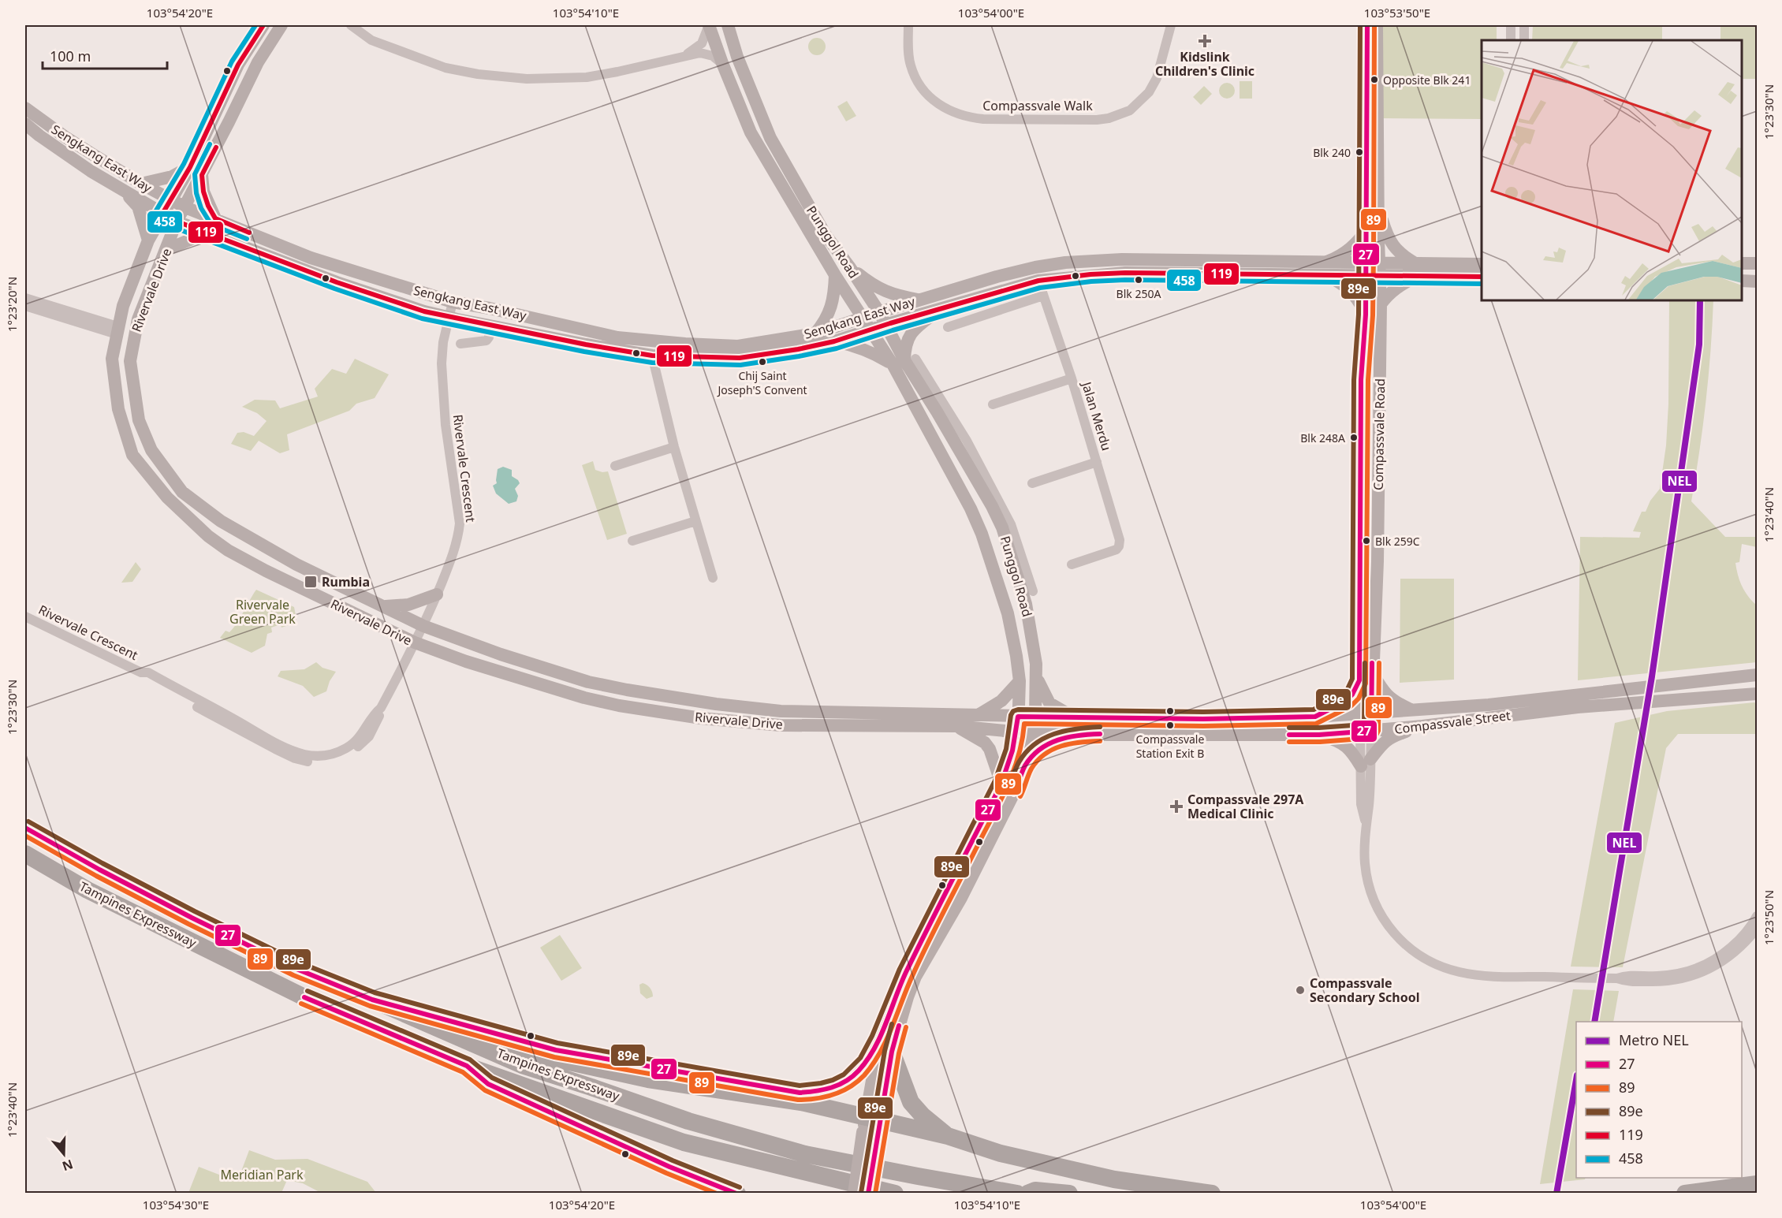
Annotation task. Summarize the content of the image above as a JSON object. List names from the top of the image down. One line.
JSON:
{"streets":{"highway":["Tampines Expressway"],"main road":["Sengkang East Way","Punggol Road","Rivervale Drive","Compassvale Road","Compassvale Street"],"street":["Compassvale Walk","Jalan Merdu","Rivervale Crescent"]},"crossings":[["Sengkang East Way","Punggol Road"],["Sengkang East Way","Rivervale Drive"],["Sengkang East Way","Jalan Merdu"],["Sengkang East Way","Compassvale Road"],["Sengkang East Way","Rivervale Crescent"],["Punggol Road","Rivervale Drive"],["Punggol Road","Compassvale Street"],["Rivervale Drive","Rivervale Crescent"],["Rivervale Drive","Compassvale Street"],["Compassvale Road","Compassvale Street"]],"parks":["Rivervale Green Park","Meridian Park"],"places":{"health":["Kidslink Children's Clinic","Compassvale 297A Medical Clinic"],"other":["Opposite Blk 241","Blk 240","Blk 250A","Chij Saint Joseph'S Convent","Blk 248A","Blk 259C","Compassvale Station Exit B","Compassvale Secondary School"],"transit":["Rumbia"]},"lines":["transit line 27","transit line 89","transit line 89e","transit line 119","transit line 458","metro line NEL"],"legend":["Metro NEL","27","89","89e","119","458"],"scale_bar":"100 m","north":"bottom","coordinates":["103°54'20\"E","103°54'10\"E","103°54'00\"E","103°53'50\"E","1°23'30\"N","1°23'20\"N","1°23'40\"N","1°23'50\"N","103°54'30\"E"]}
